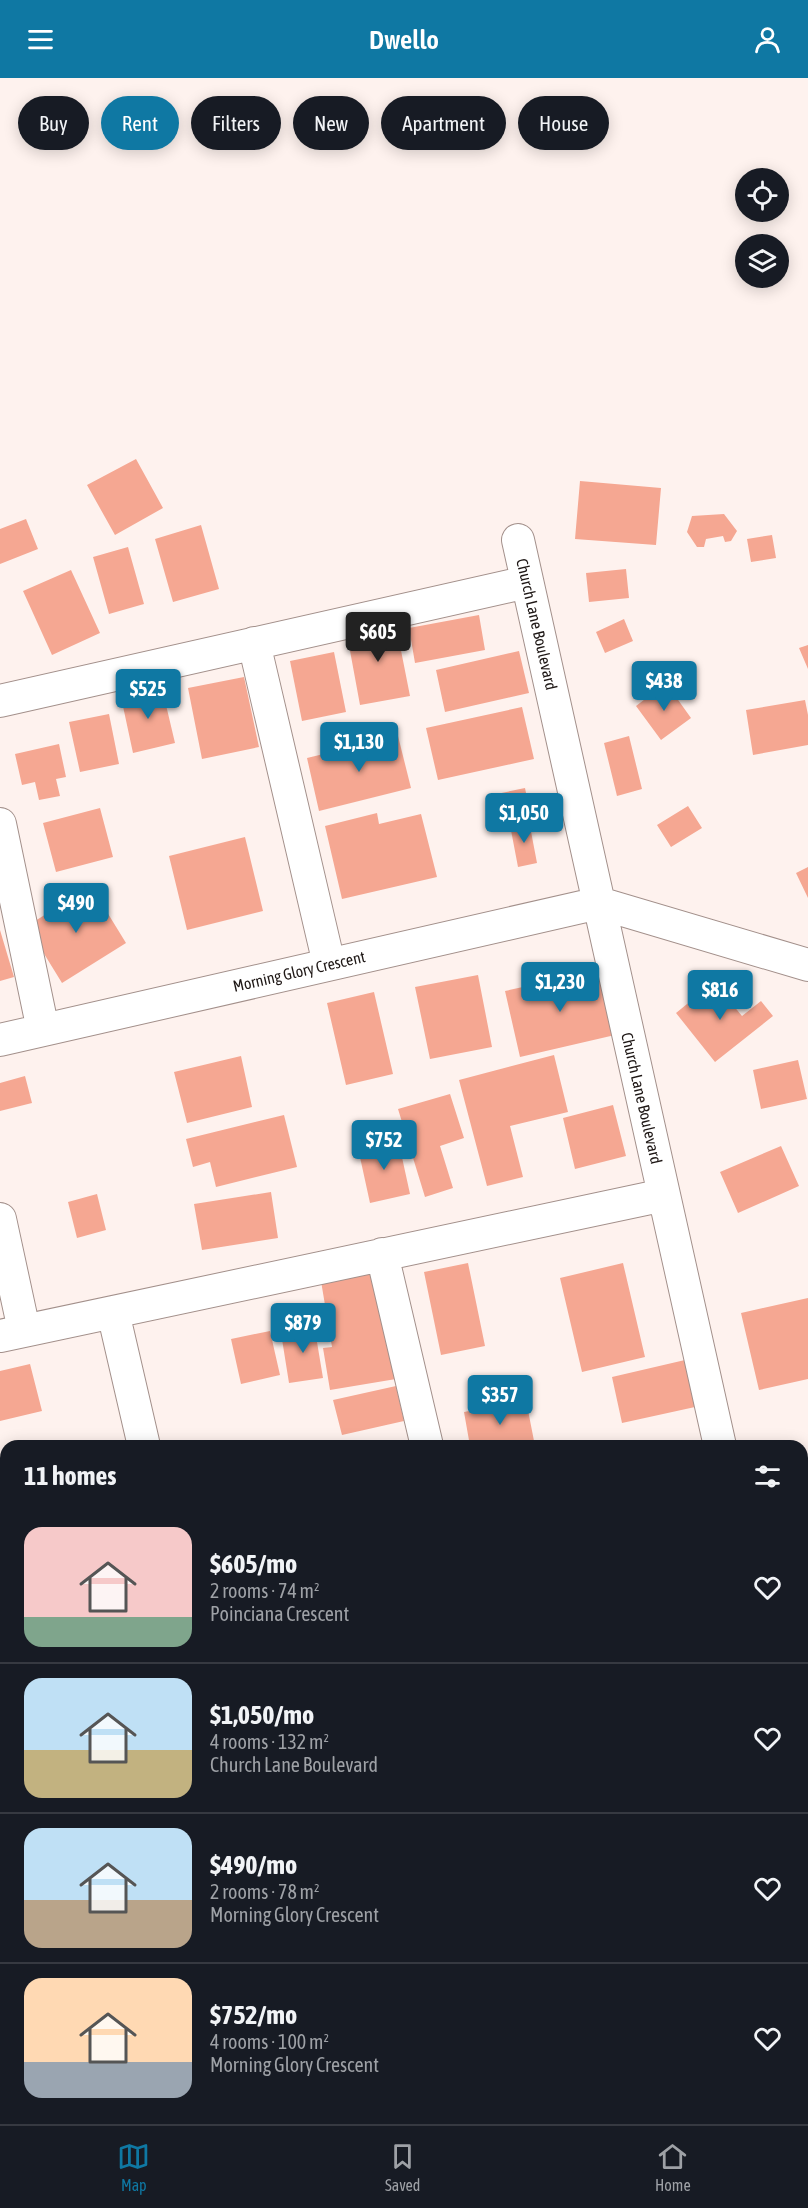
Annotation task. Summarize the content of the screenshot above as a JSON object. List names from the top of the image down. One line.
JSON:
{"streets":{"street":["Church Lane Boulevard","Morning Glory Crescent"]},"crossings":[["Church Lane Boulevard","Morning Glory Crescent"]],"page":{"header":"Dwello","chip":["Buy","Rent","Filters","New","Apartment","House"],"price":["$605","$438","$525","$1,130","$1,050","$490","$1,230","$816","$752","$879","$357"],"heading":"11 homes","list":[{"name":"$605/mo","note":"2 rooms · 74 m² · Poinciana Crescent"},{"name":"$1,050/mo","note":"4 rooms · 132 m² · Church Lane Boulevard"},{"name":"$490/mo","note":"2 rooms · 78 m² · Morning Glory Crescent"},{"name":"$752/mo","note":"4 rooms · 100 m² · Morning Glory Crescent"}],"tabs":["Map","Saved","Home"]}}
